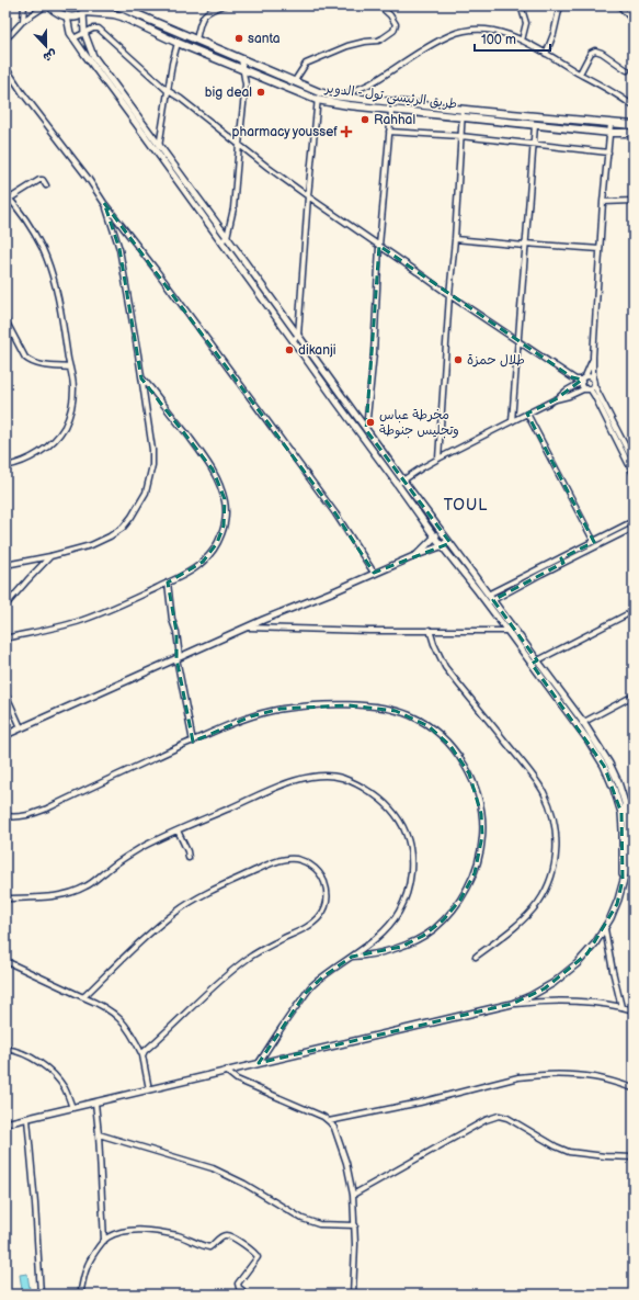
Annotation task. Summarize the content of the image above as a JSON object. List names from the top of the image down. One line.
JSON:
{"streets":{"main road":["طريق الرئيسي تول - الدوير"]},"districts":["TOUL"],"places":{"other":["santa","big deal","Rahhal","dikanji","طلال حمزة","مخرطة عباس وتجليس جنوطة"],"health":["pharmacy youssef"]},"scale_bar":"100 m","north":"bottom"}
